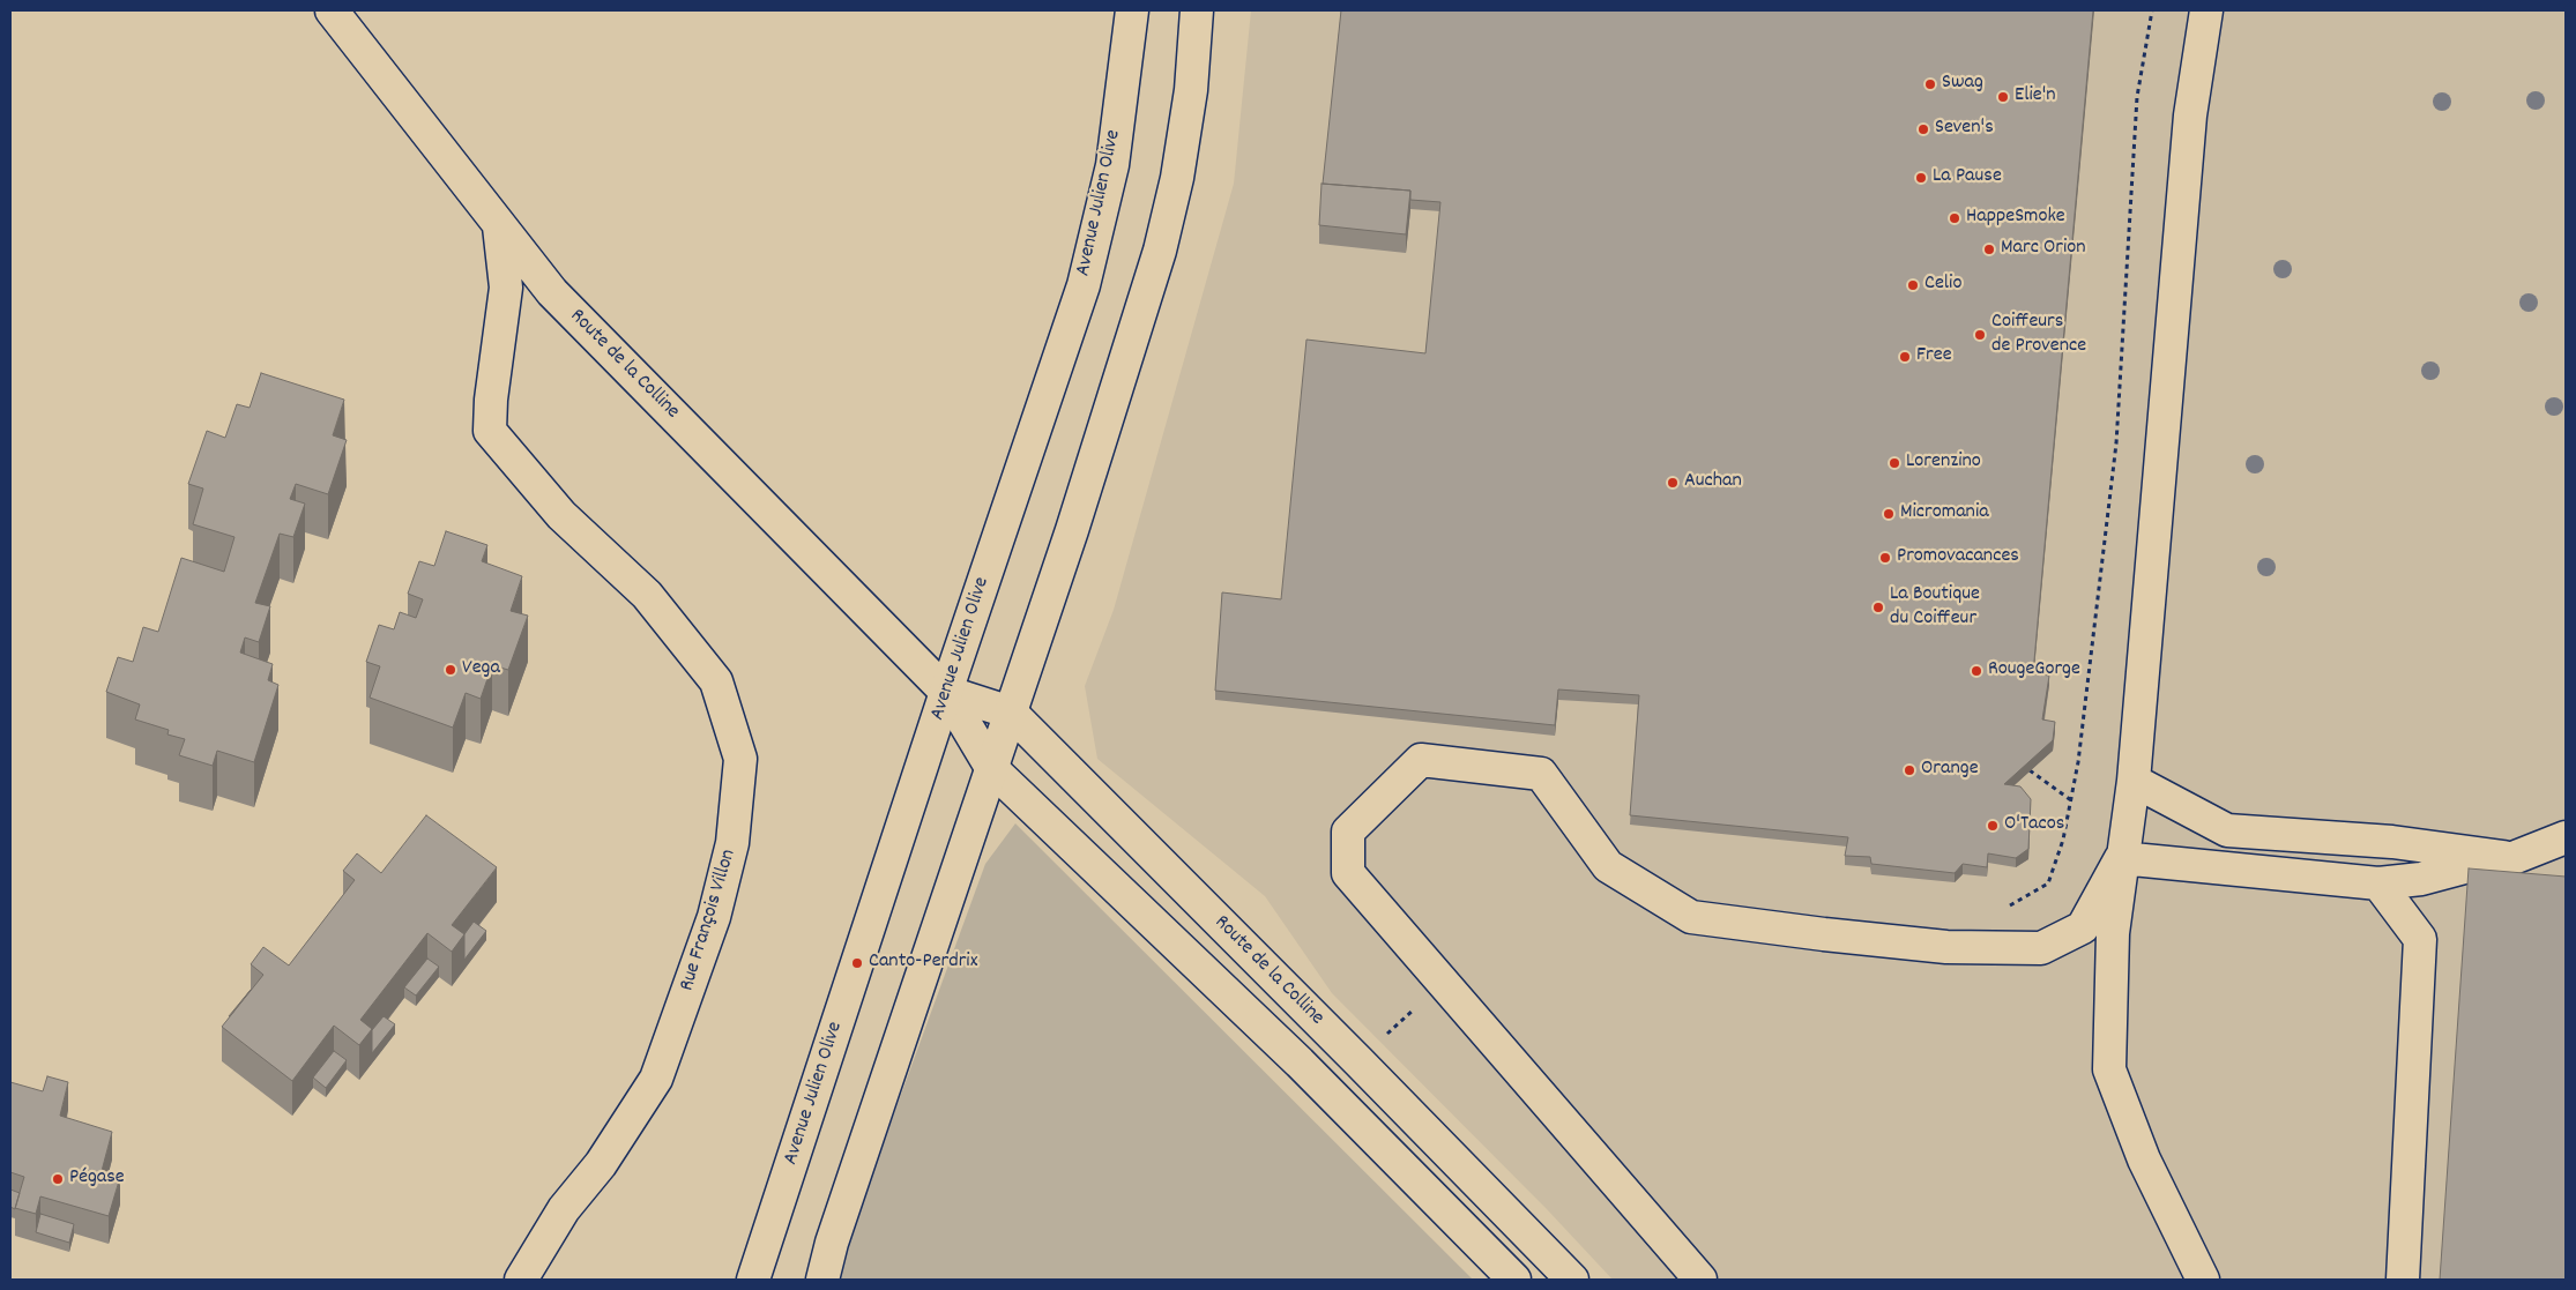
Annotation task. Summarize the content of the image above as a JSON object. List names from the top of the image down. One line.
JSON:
{"streets":{"street":["Avenue Julien Olive","Route de la Colline","Rue François Villon"]},"crossings":[["Avenue Julien Olive","Route de la Colline"],["Route de la Colline","Rue François Villon"]],"places":["Swag","Elie'n","Seven's","La Pause","HappeSmoke","Marc Orion","Celio","Coiffeurs de Provence","Free","Lorenzino","Auchan","Micromania","Promovacances","La Boutique du Coiffeur","Vega","RougeGorge","Orange","O'Tacos","Canto-Perdrix","Pégase"]}
